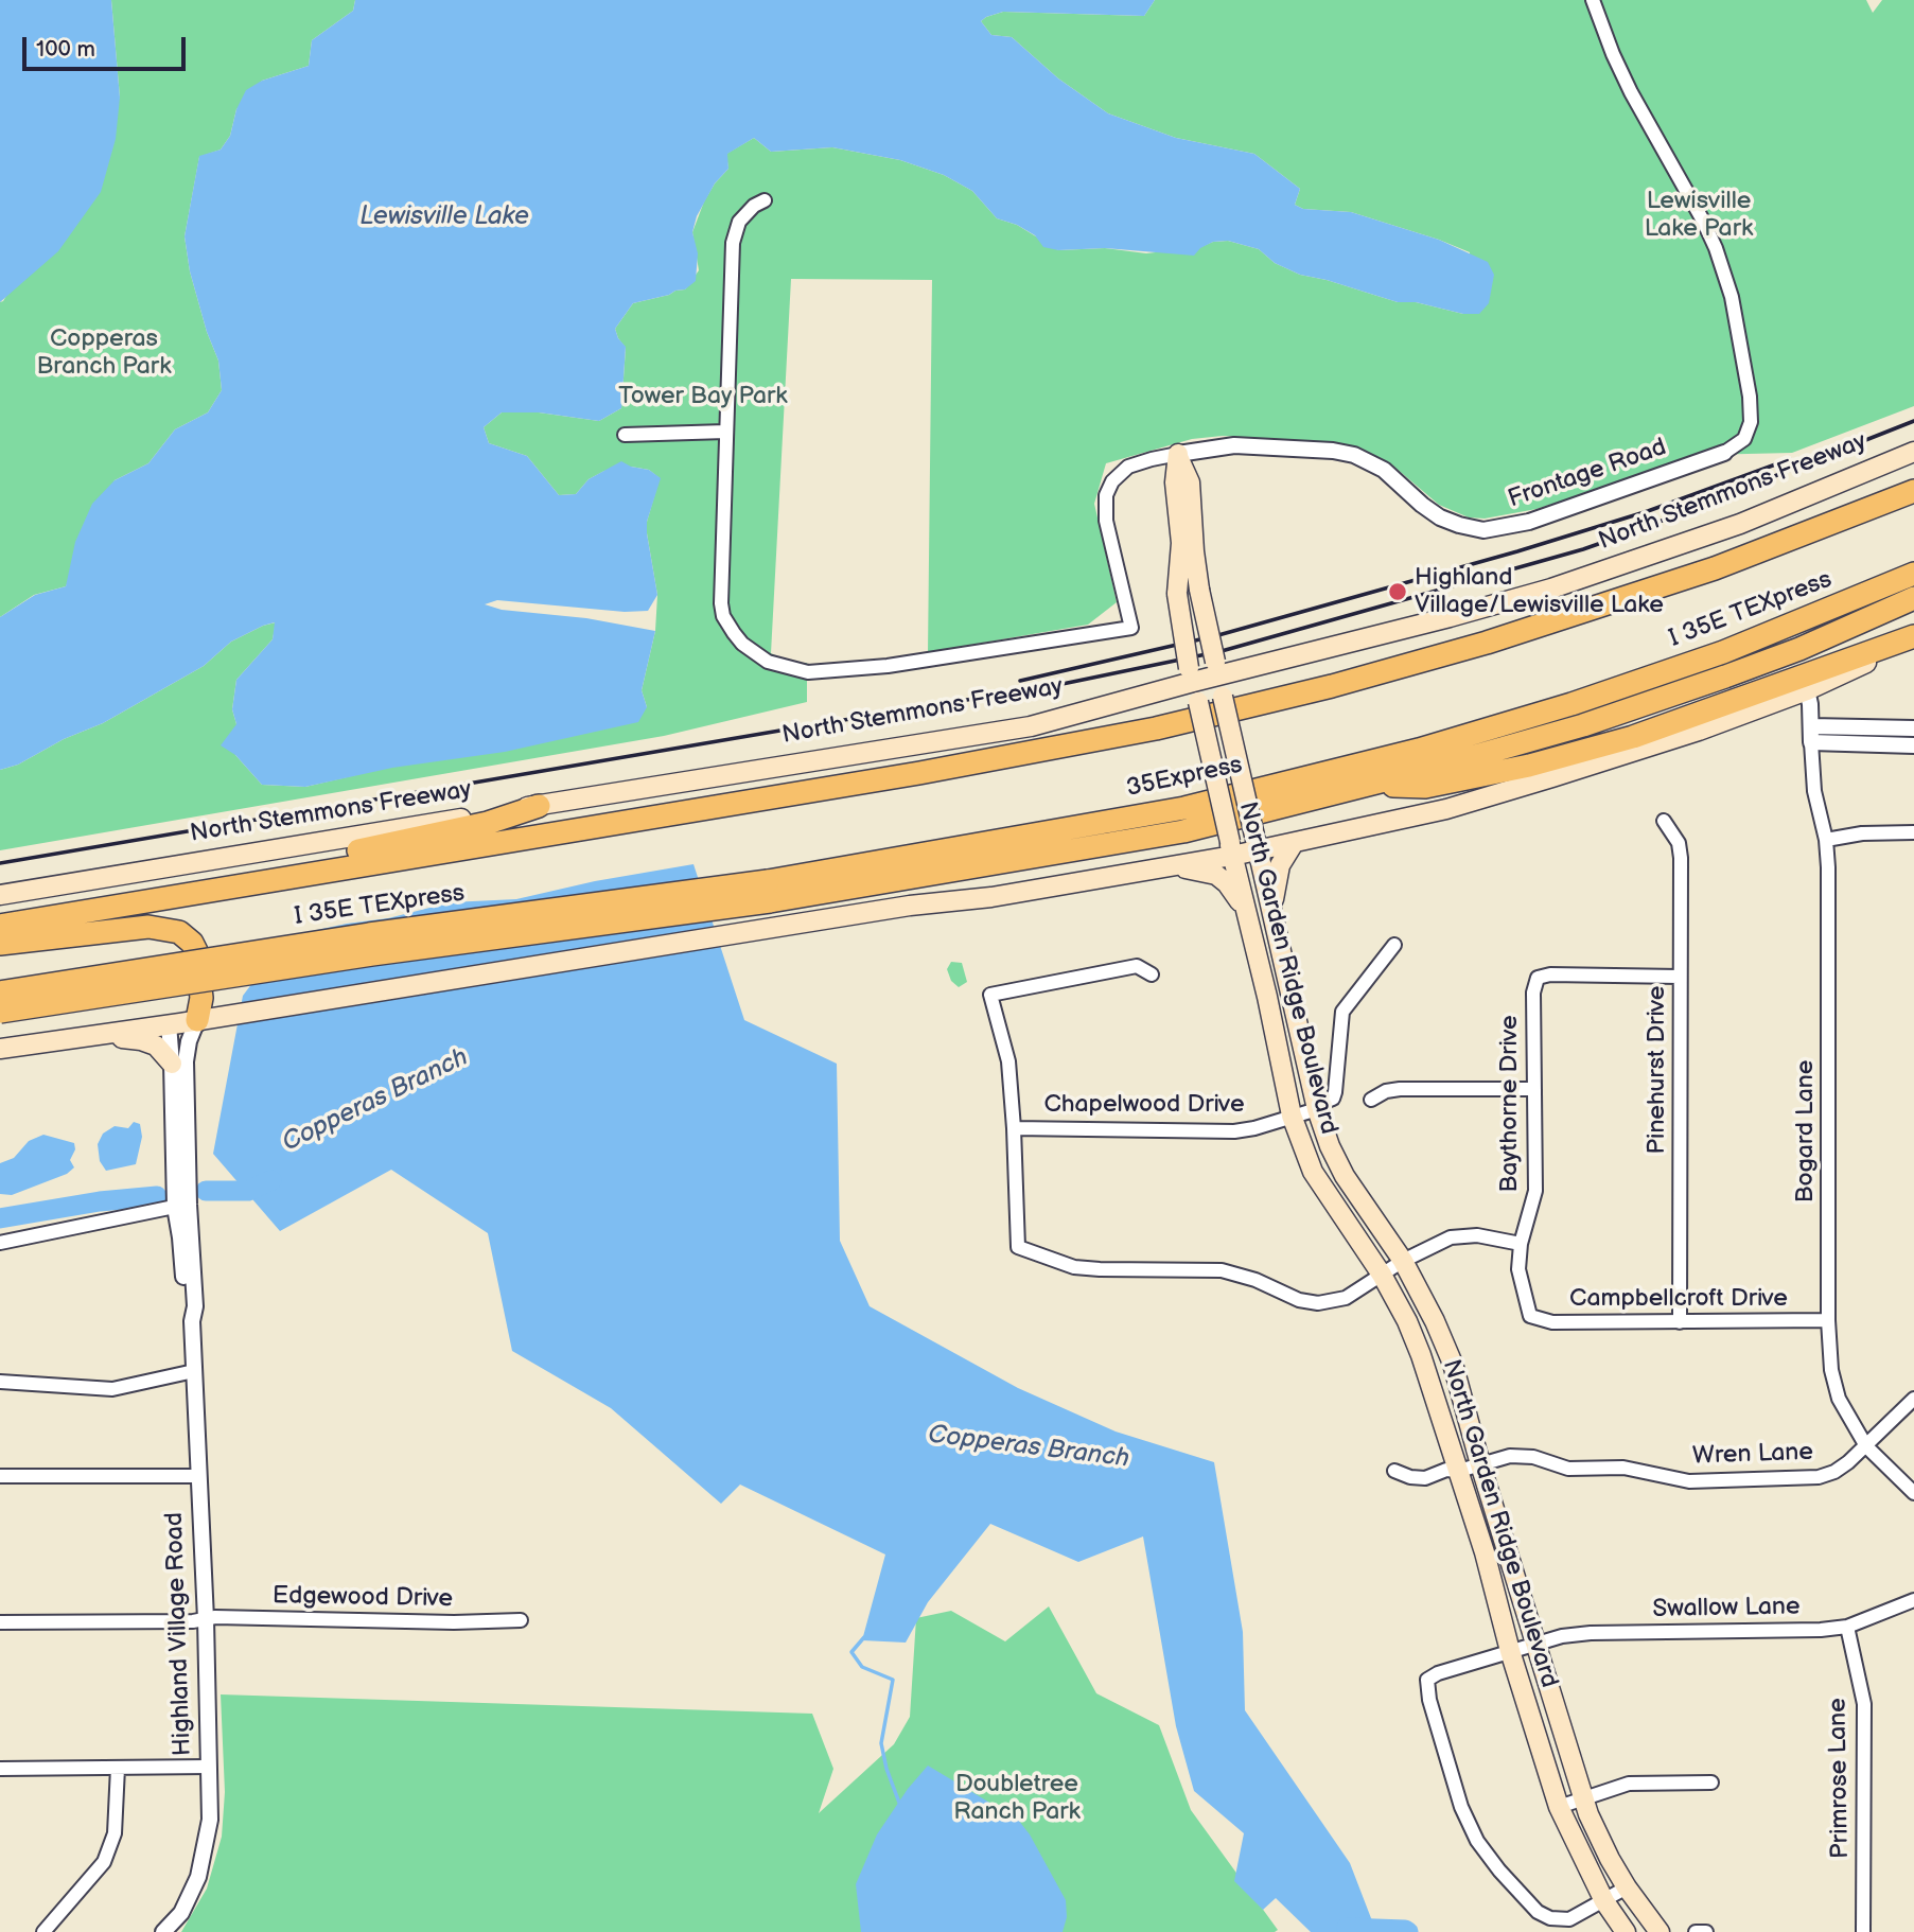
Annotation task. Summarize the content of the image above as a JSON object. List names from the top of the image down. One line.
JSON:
{"streets":{"highway":["I 35E TEXpress","35Express"],"main road":["North Stemmons Freeway","North Garden Ridge Boulevard"],"street":["Frontage Road","Pinehurst Drive","Baythorne Drive","Chapelwood Drive","Bogard Lane","Campbellcroft Drive","Wren Lane","Edgewood Drive","Swallow Lane","Highland Village Road","Primrose Lane"]},"crossings":[["Frontage Road","North Stemmons Freeway"],["Frontage Road","North Garden Ridge Boulevard"],["North Stemmons Freeway","North Garden Ridge Boulevard"],["I 35E TEXpress","35Express"],["North Garden Ridge Boulevard","Chapelwood Drive"],["North Garden Ridge Boulevard","Wren Lane"],["North Garden Ridge Boulevard","Swallow Lane"],["Pinehurst Drive","Baythorne Drive"],["Pinehurst Drive","Campbellcroft Drive"],["Baythorne Drive","Campbellcroft Drive"],["Bogard Lane","Campbellcroft Drive"],["Bogard Lane","Wren Lane"],["Edgewood Drive","Highland Village Road"],["Swallow Lane","Primrose Lane"]],"water":["Lewisville Lake","Copperas Branch"],"parks":["Lewisville Lake Park","Copperas Branch Park","Tower Bay Park","Doubletree Ranch Park"],"places":["Highland Village/Lewisville Lake"],"scale_bar":"100 m"}
